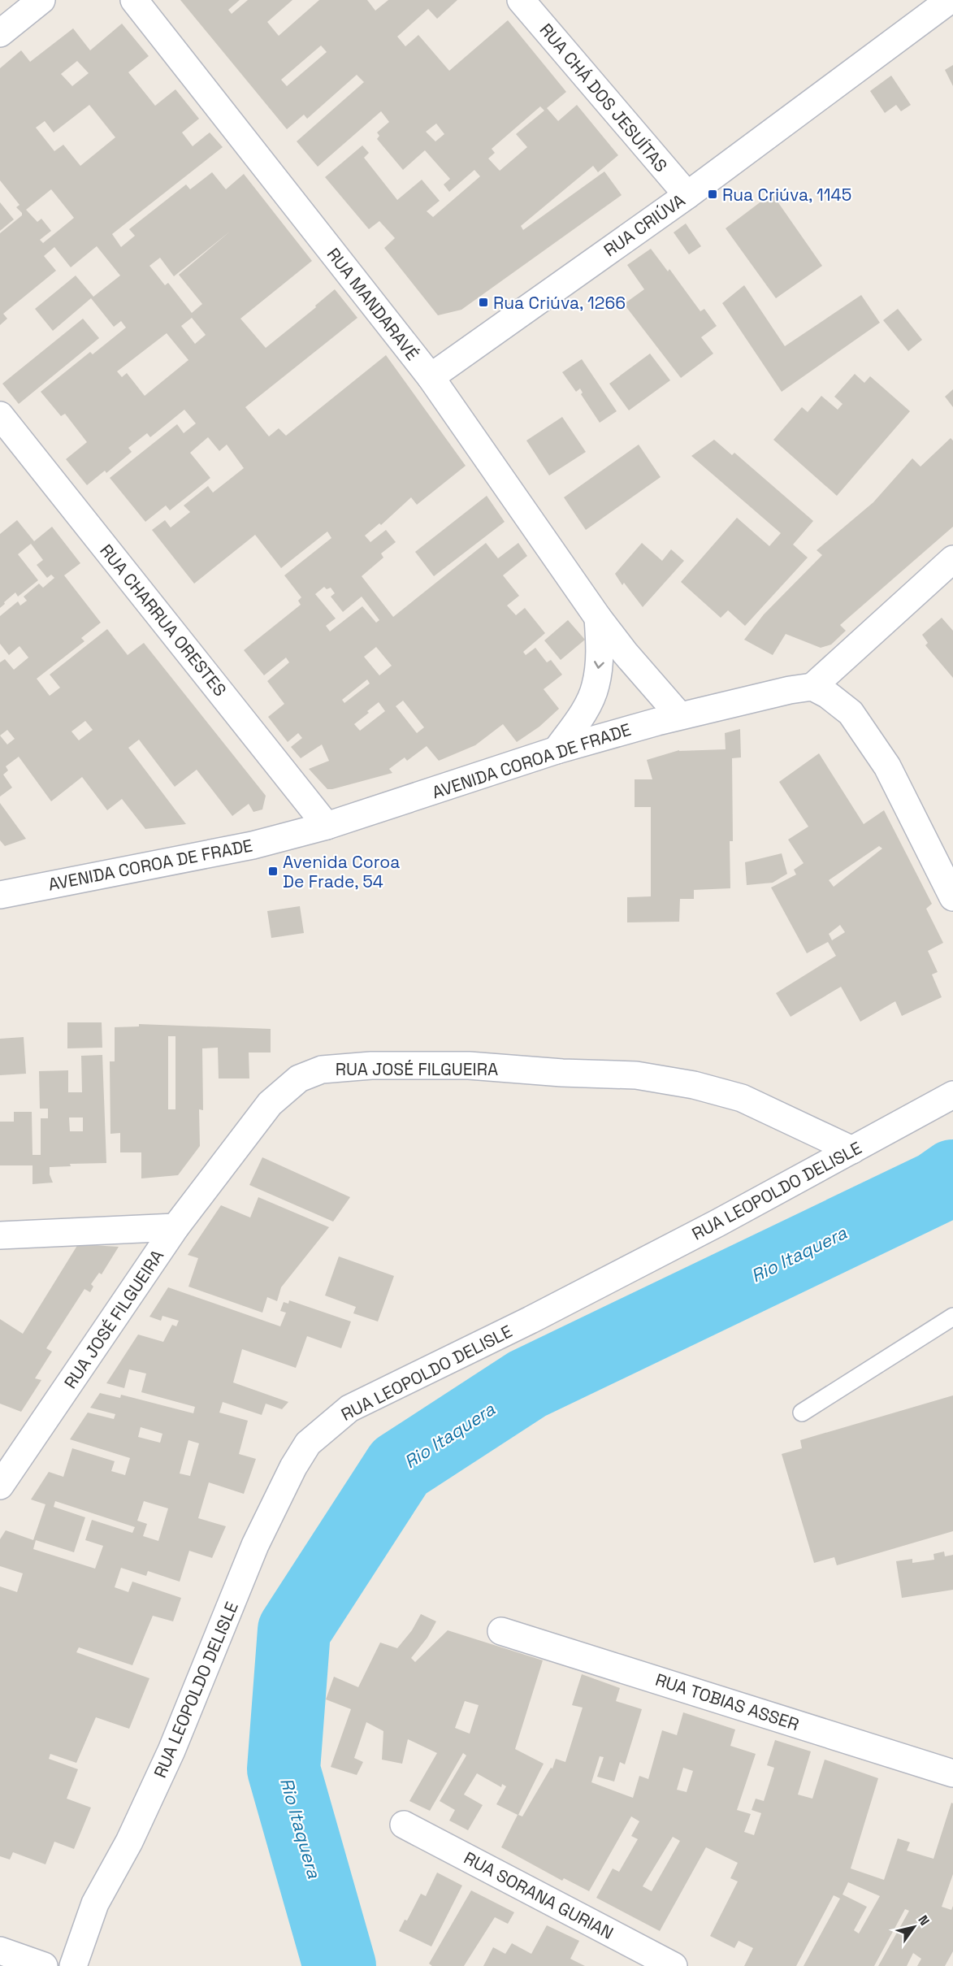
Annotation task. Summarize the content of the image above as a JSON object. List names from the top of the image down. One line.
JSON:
{"streets":{"street":["RUA CHÁ DOS JESUÍTAS","RUA CRIÚVA","RUA MANDARAVÉ","RUA CHARRUA ORESTES","AVENIDA COROA DE FRADE","RUA JOSÉ FILGUEIRA","RUA LEOPOLDO DELISLE","RUA TOBIAS ASSER","RUA SORANA GURIAN"]},"crossings":[["RUA CHÁ DOS JESUÍTAS","RUA CRIÚVA"],["RUA CRIÚVA","RUA MANDARAVÉ"],["RUA MANDARAVÉ","AVENIDA COROA DE FRADE"],["RUA CHARRUA ORESTES","AVENIDA COROA DE FRADE"],["RUA JOSÉ FILGUEIRA","RUA LEOPOLDO DELISLE"]],"water":["Rio Itaquera"],"places":{"transit":["Rua Criúva, 1145","Rua Criúva, 1266","Avenida Coroa De Frade, 54"]},"north":"top right"}
